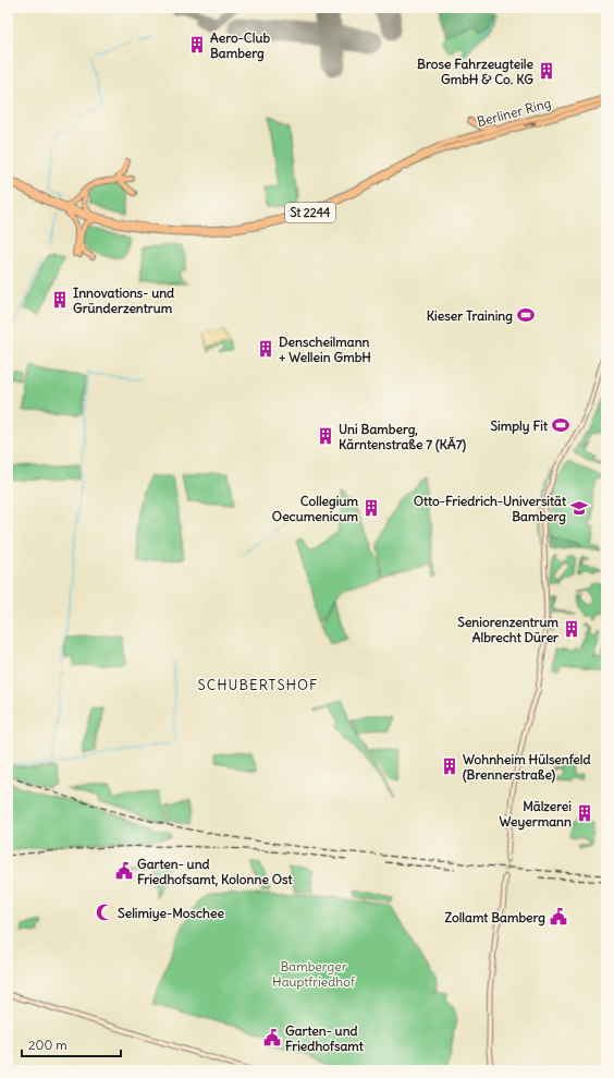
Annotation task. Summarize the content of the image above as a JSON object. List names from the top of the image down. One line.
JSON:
{"streets":{"main road":["Berliner Ring","St 2244"]},"crossings":[["Berliner Ring","St 2244"]],"districts":["SCHUBERTSHOF"],"parks":["Bamberger Hauptfriedhof"],"places":{"building":["Aero-Club Bamberg","Brose Fahrzeugteile GmbH & Co. KG","Innovations- und Gründerzentrum","Denscheilmann + Wellein GmbH","Uni Bamberg, Kärntenstraße 7 (KÄ7)","Collegium Oecumenicum","Seniorenzentrum Albrecht Dürer","Wohnheim Hülsenfeld (Brennerstraße)","Mälzerei Weyermann"],"sports":["Kieser Training","Simply Fit"],"school or university":["Otto-Friedrich-Universität Bamberg"],"public building":["Garten- und Friedhofsamt, Kolonne Ost","Zollamt Bamberg","Garten- und Friedhofsamt"],"mosque":["Selimiye-Moschee"]},"scale_bar":"200 m"}
